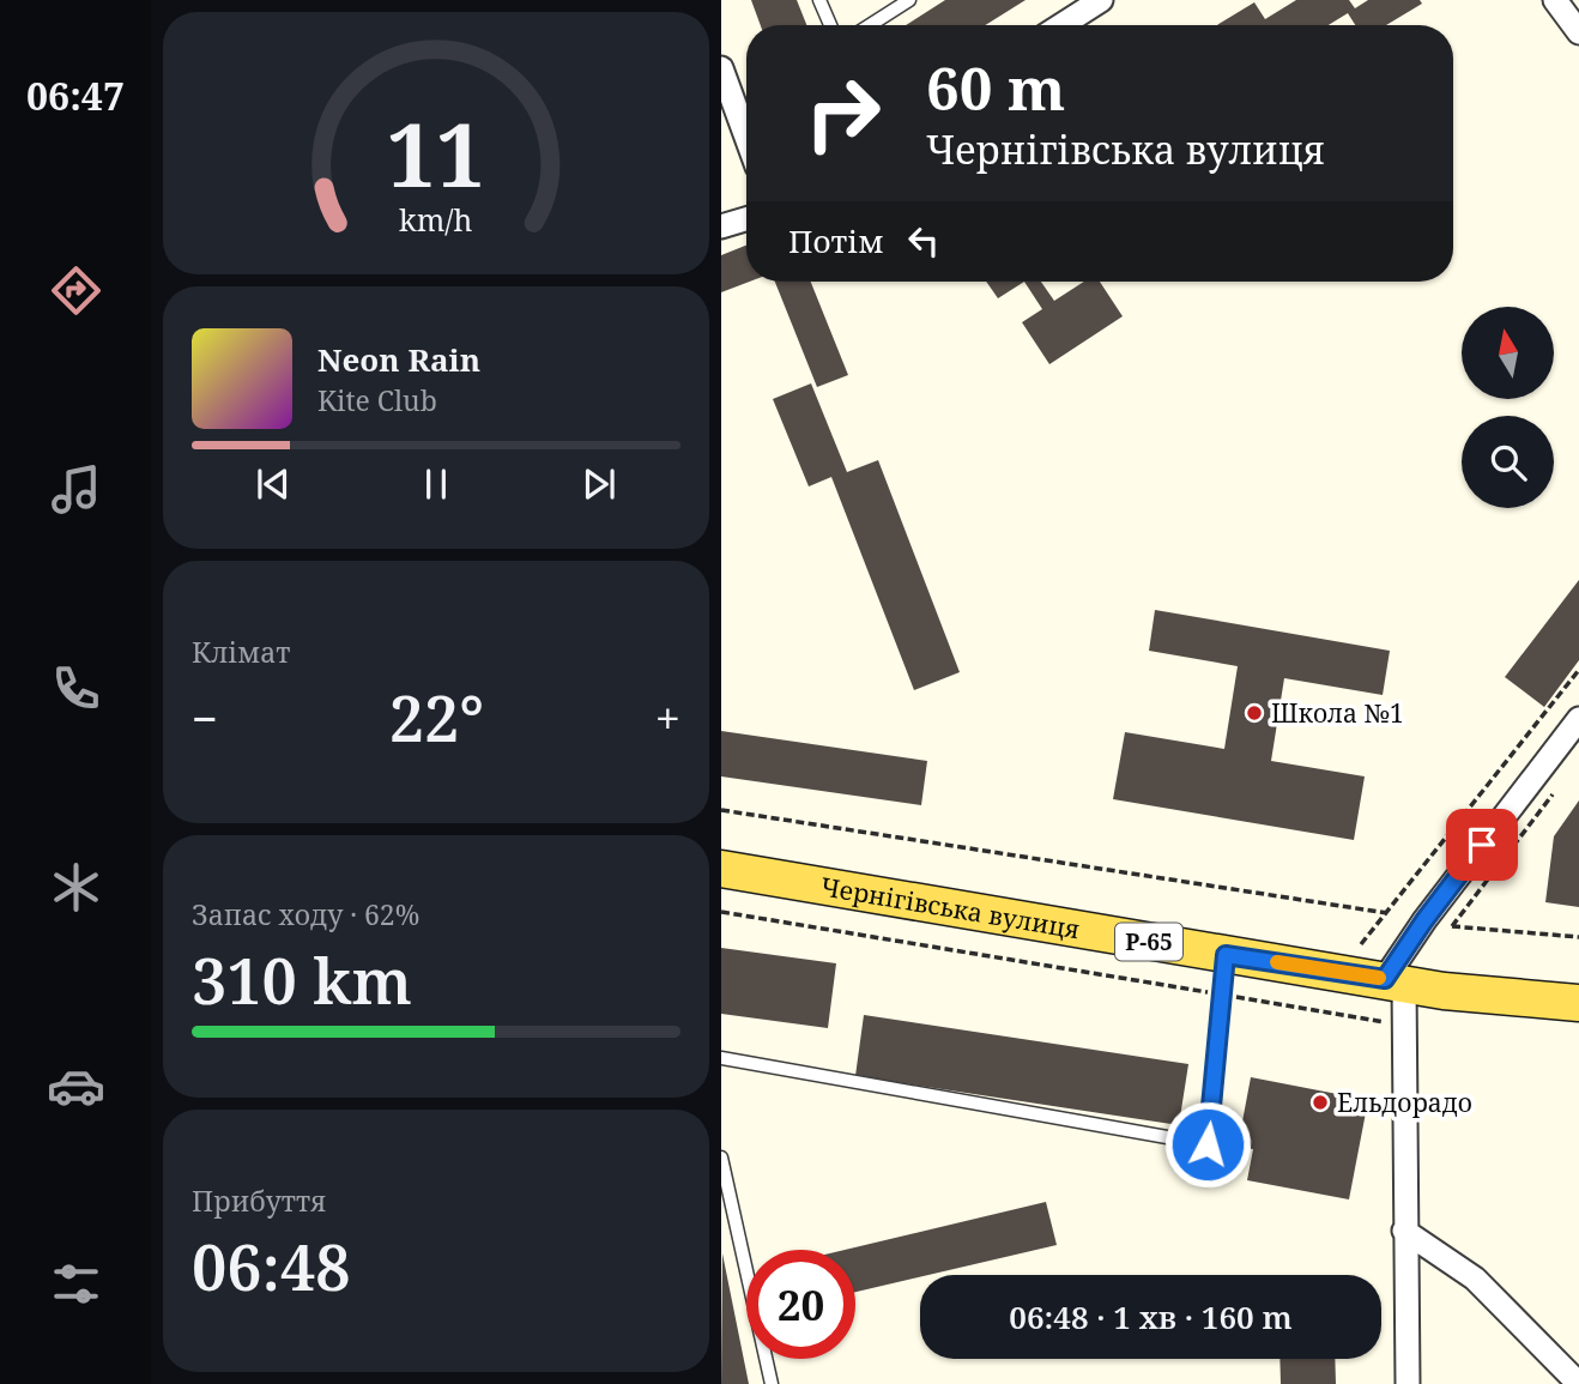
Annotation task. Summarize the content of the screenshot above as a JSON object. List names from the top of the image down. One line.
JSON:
{"streets":{"main road":["Чернігівська вулиця","Р-65"]},"places":["Школа №1","Ельдорадо"],"north":"top","page":{"tabs":"06:47","turn":["60 m","Чернігівська вулиця"],"then":"Потім","song":["Neon Rain","Kite Club"],"tile":["Клімат",["Запас ходу · 62%","310 km"],["Прибуття","06:48"]],"heat":["−","22°","+"],"limit":"20","trip":"06:48 · 1 хв · 160 m","gauge":["11","km/h"]}}
